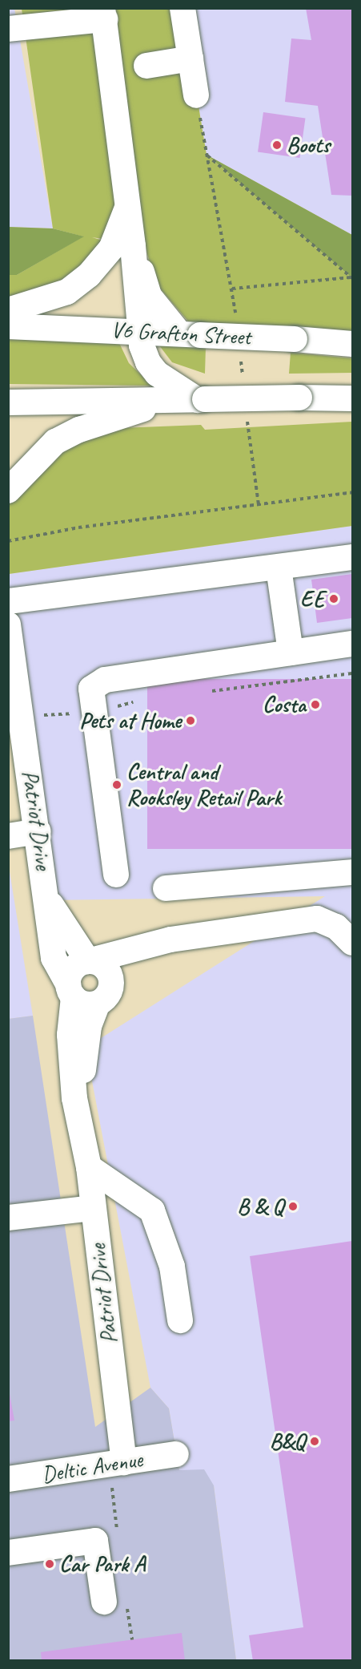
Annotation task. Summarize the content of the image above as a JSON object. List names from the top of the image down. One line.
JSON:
{"streets":{"street":["V6 Grafton Street","Patriot Drive","Deltic Avenue"]},"crossings":[["Patriot Drive","Deltic Avenue"]],"places":["Boots","EE","Costa","Pets at Home","Central and Rooksley Retail Park","B & Q","B&Q","Car Park A"]}
